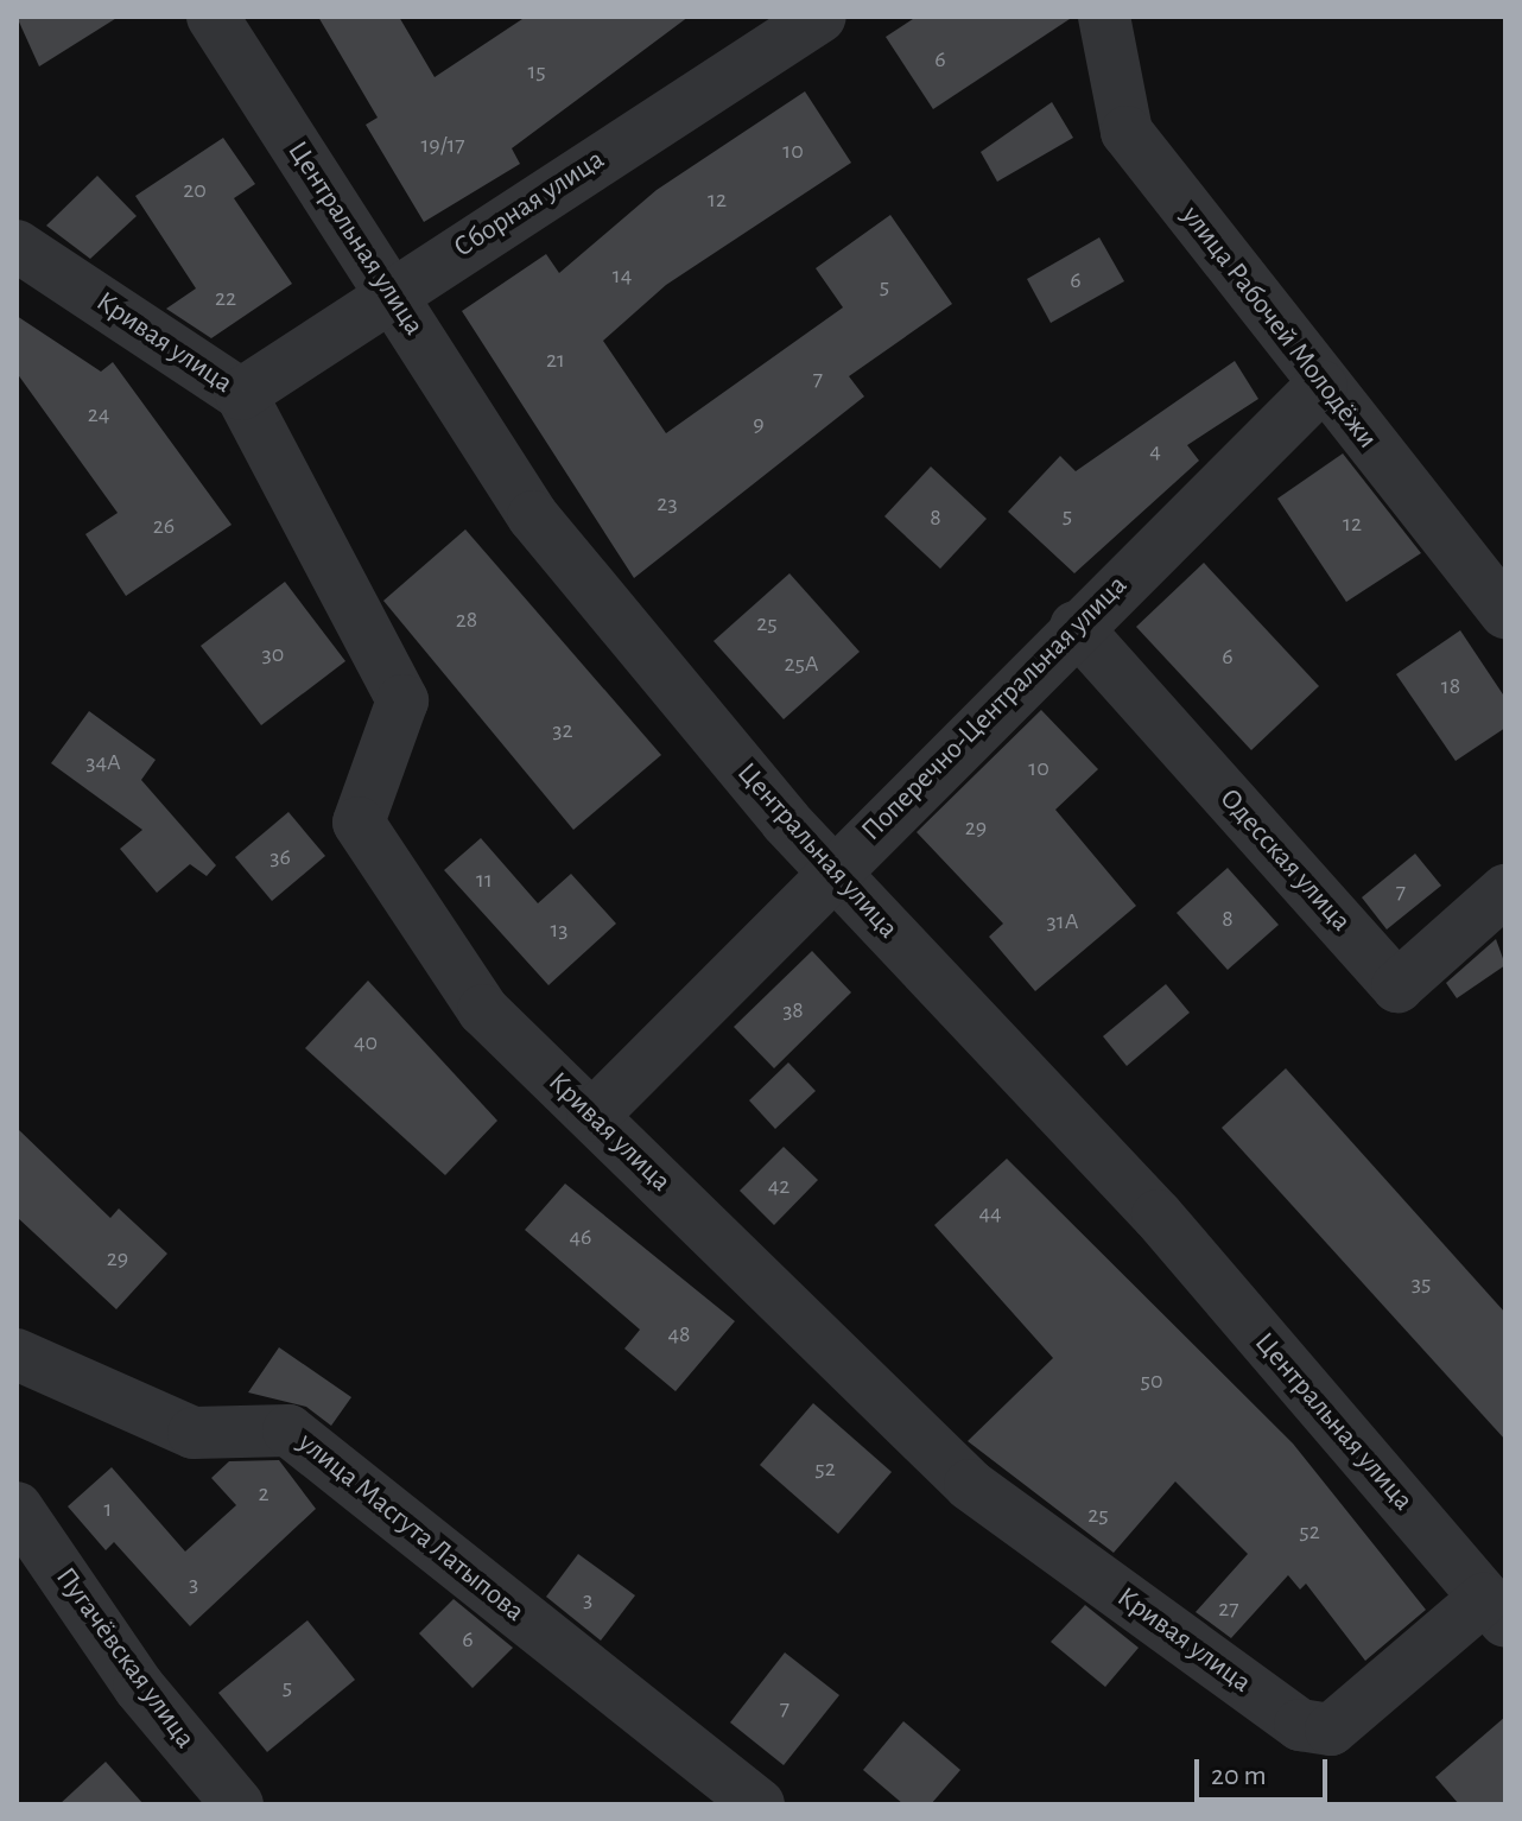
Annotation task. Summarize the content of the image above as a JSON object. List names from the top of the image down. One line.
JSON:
{"streets":{"street":["Сборная улица","Центральная улица","улица Рабочей Молодёжи","Кривая улица","Поперечно-Центральная улица","Одесская улица","улица Масгута Латыпова","Пугачёвская улица"]},"crossings":[["Сборная улица","Центральная улица"],["Сборная улица","Кривая улица"],["Центральная улица","Кривая улица"],["Центральная улица","Поперечно-Центральная улица"],["улица Рабочей Молодёжи","Поперечно-Центральная улица"],["Кривая улица","Поперечно-Центральная улица"],["Поперечно-Центральная улица","Одесская улица"]],"house_numbers":["6","15","19/17","10","20","12","14","6","5","22","21","7","24","9","4","23","5","8","12","26","28","25","30","6","25А","18","32","34А","10","29","36","11","7","8","31А","13","38","40","42","44","46","29","35","48","50","52","2","1","25","52","3","3","27","6","5","7"],"scale_bar":"20 m"}
